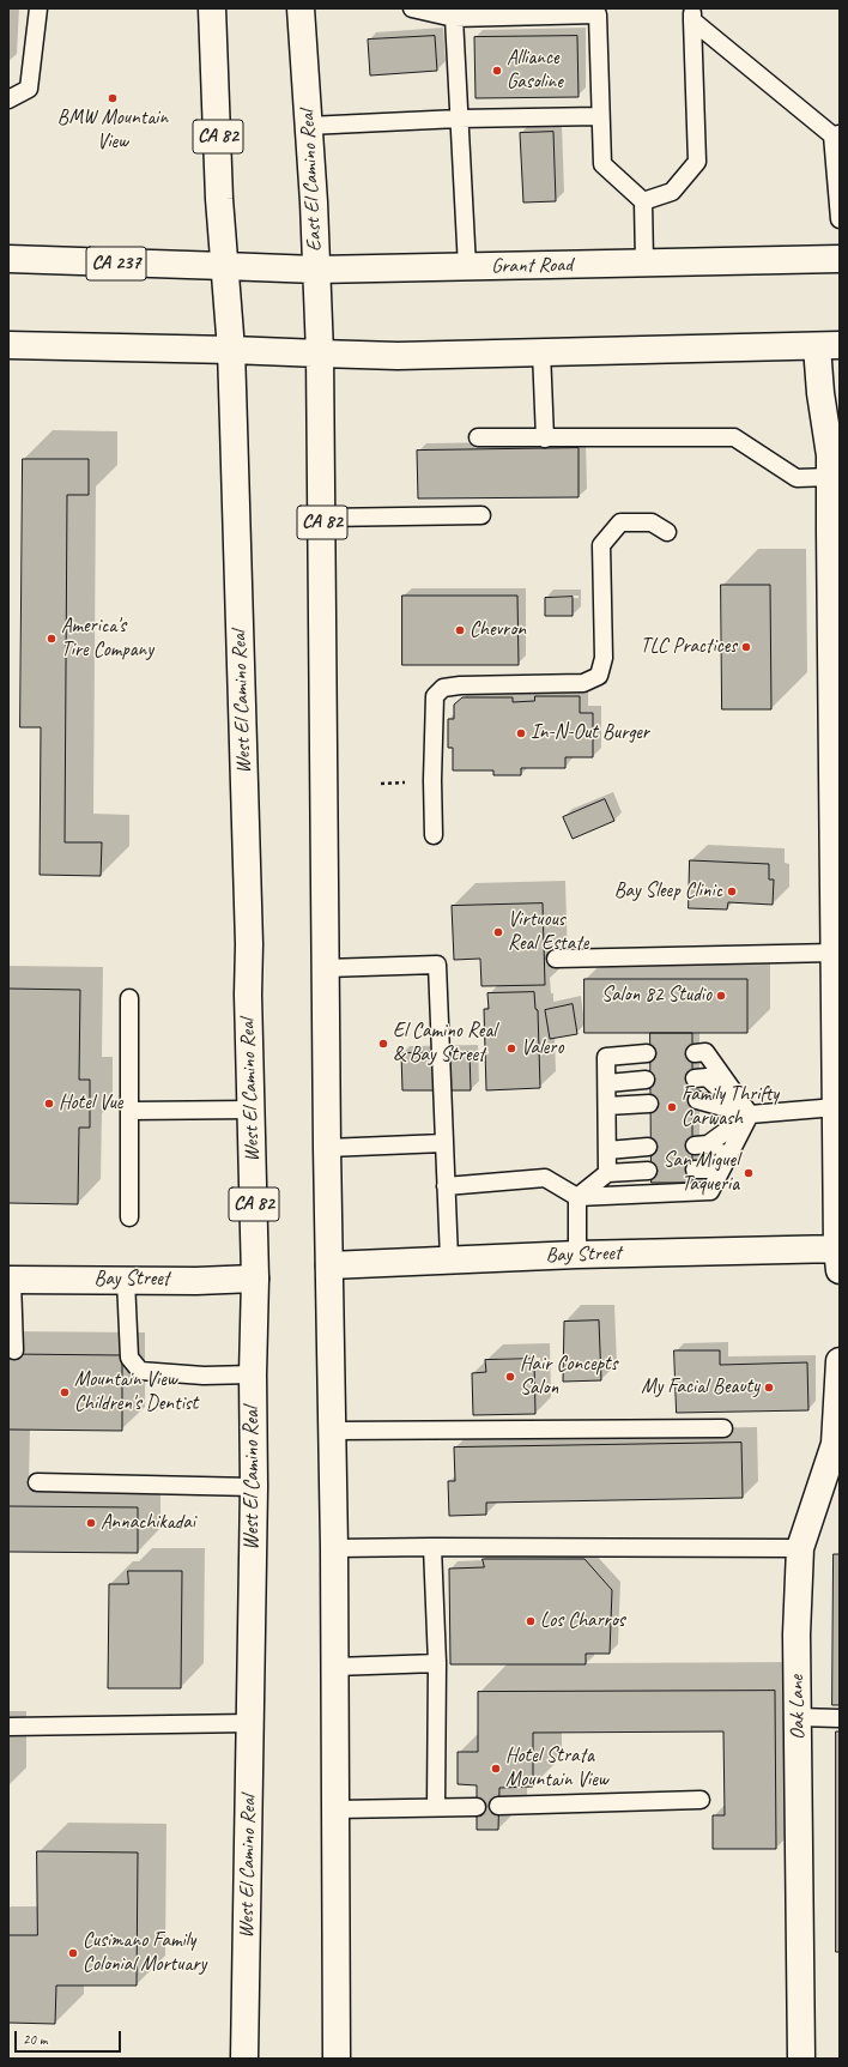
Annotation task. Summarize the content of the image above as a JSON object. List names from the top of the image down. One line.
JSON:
{"streets":{"main road":["CA 82","East El Camino Real","CA 237","Grant Road","West El Camino Real","Bay Street","Oak Lane"]},"crossings":[["CA 82","East El Camino Real"],["CA 82","CA 237"],["CA 82","Grant Road"],["CA 82","West El Camino Real"],["CA 82","Bay Street"],["East El Camino Real","Grant Road"],["CA 237","Grant Road"],["CA 237","West El Camino Real"],["Grant Road","West El Camino Real"],["West El Camino Real","Bay Street"]],"places":["Alliance Gasoline","BMW Mountain View","Chevron","America's Tire Company","TLC Practices","In-N-Out Burger","Bay Sleep Clinic","Virtuous Real Estate","Salon 82 Studio","El Camino Real & Bay Street","Valero","Hotel Vue","Family Thrifty Carwash","San Miguel Taqueria","Hair Concepts Salon","My Facial Beauty","Mountain View Children's Dentist","Annachikadai","Los Charros","Hotel Strata Mountain View","Cusimano Family Colonial Mortuary"],"scale_bar":"20 m"}
